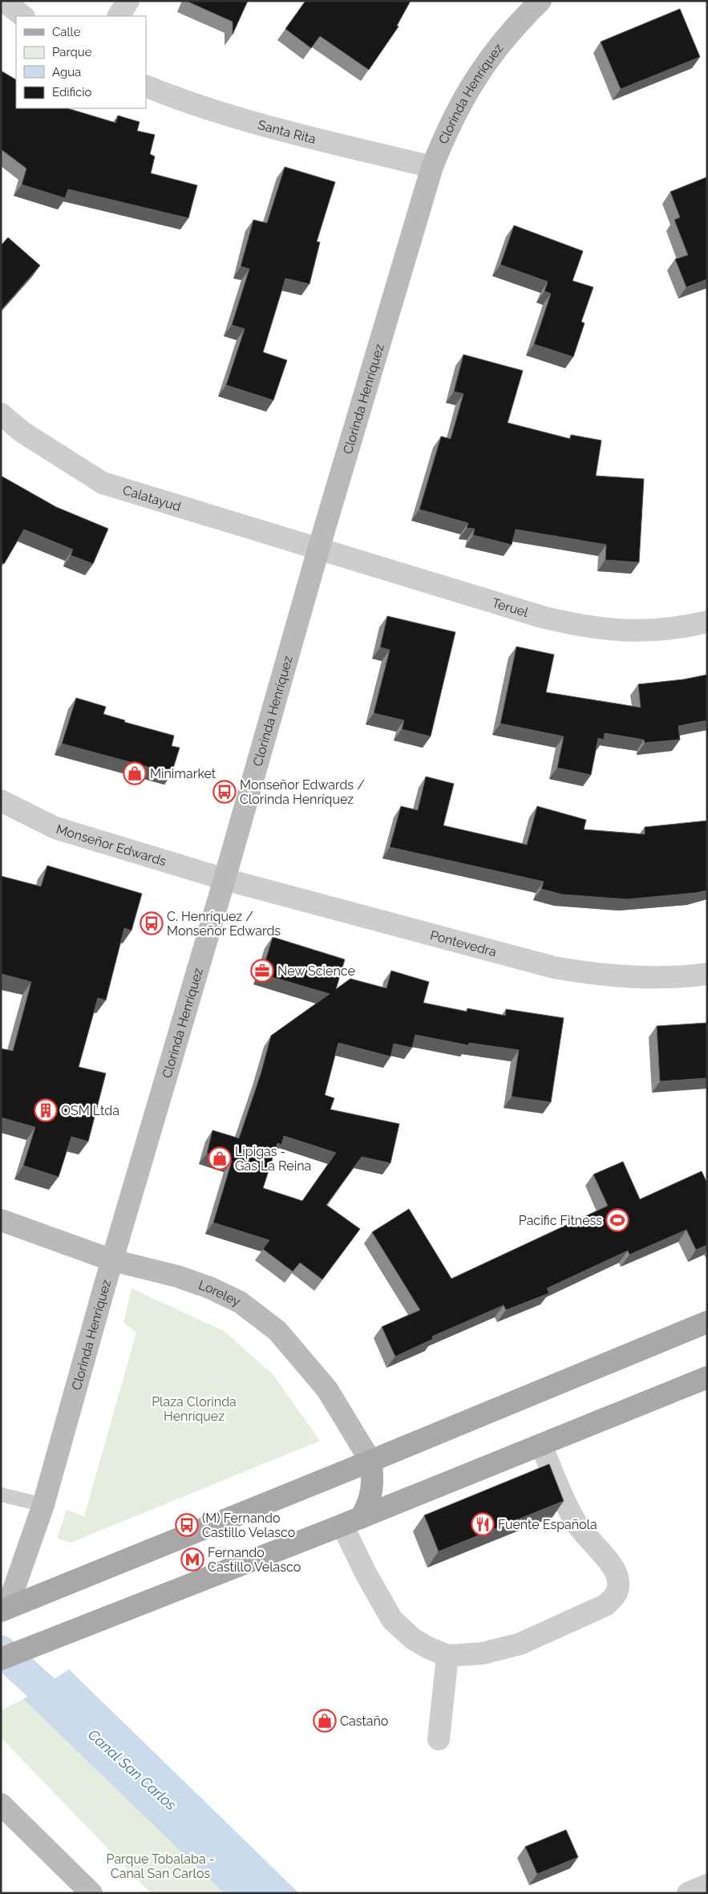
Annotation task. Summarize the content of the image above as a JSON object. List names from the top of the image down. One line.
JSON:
{"streets":{"street":["Clorinda Henríquez","Santa Rita","Calatayud","Teruel","Monseñor Edwards","Pontevedra","Loreley"]},"crossings":[["Clorinda Henríquez","Santa Rita"],["Clorinda Henríquez","Calatayud"],["Clorinda Henríquez","Teruel"],["Clorinda Henríquez","Monseñor Edwards"],["Clorinda Henríquez","Pontevedra"],["Clorinda Henríquez","Loreley"],["Calatayud","Teruel"],["Monseñor Edwards","Pontevedra"]],"water":["Canal San Carlos"],"parks":["Plaza Clorinda Henríquez","Parque Tobalaba - Canal San Carlos"],"places":{"shop":["Minimarket","Lipigas - Gas La Reina","Castaño"],"bus stop":["Monseñor Edwards / Clorinda Henríquez","C. Henríquez / Monseñor Edwards","(M) Fernando Castillo Velasco"],"office":["New Science"],"building":["OSM Ltda"],"sports":["Pacific Fitness"],"restaurant":["Fuente Española"],"metro station":["Fernando Castillo Velasco"]},"legend":["Calle","Parque","Agua","Edificio"]}
